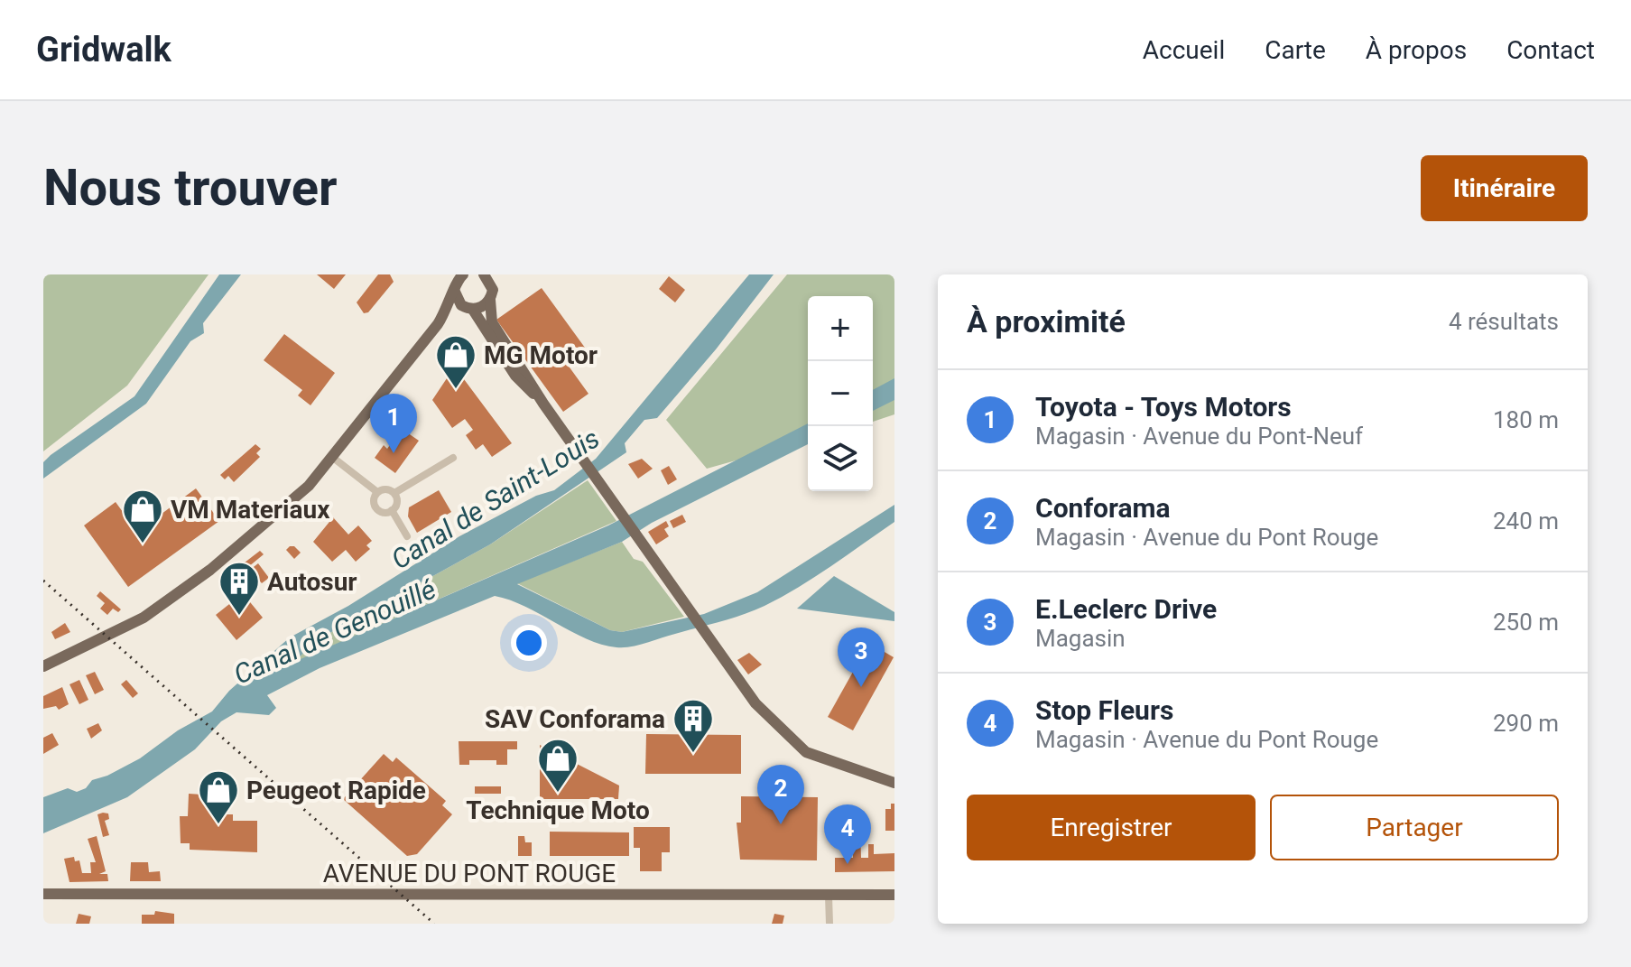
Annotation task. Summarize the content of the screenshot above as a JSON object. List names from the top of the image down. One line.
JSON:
{"streets":{"main road":["AVENUE DU PONT ROUGE"]},"water":["Canal de Saint-Louis","Canal de Genouillé"],"places":{"shop":["MG Motor","VM Materiaux","Technique Moto","Peugeot Rapide"],"building":["Autosur","SAV Conforama"]},"page":{"header":"Gridwalk","nav":["Accueil","Carte","À propos","Contact"],"buttons":["Itinéraire",["Enregistrer","Partager"]],"title":"Nous trouver","heading":["À proximité","4 résultats"],"map_buttons":["+","−"],"list":[{"mark":"1","name":"Toyota - Toys Motors","note":"Magasin · Avenue du Pont-Neuf","value":"180 m"},{"mark":"2","name":"Conforama","note":"Magasin · Avenue du Pont Rouge","value":"240 m"},{"mark":"3","name":"E.Leclerc Drive","note":"Magasin","value":"250 m"},{"mark":"4","name":"Stop Fleurs","note":"Magasin · Avenue du Pont Rouge","value":"290 m"}],"pins":["1","3","2","4"]}}
